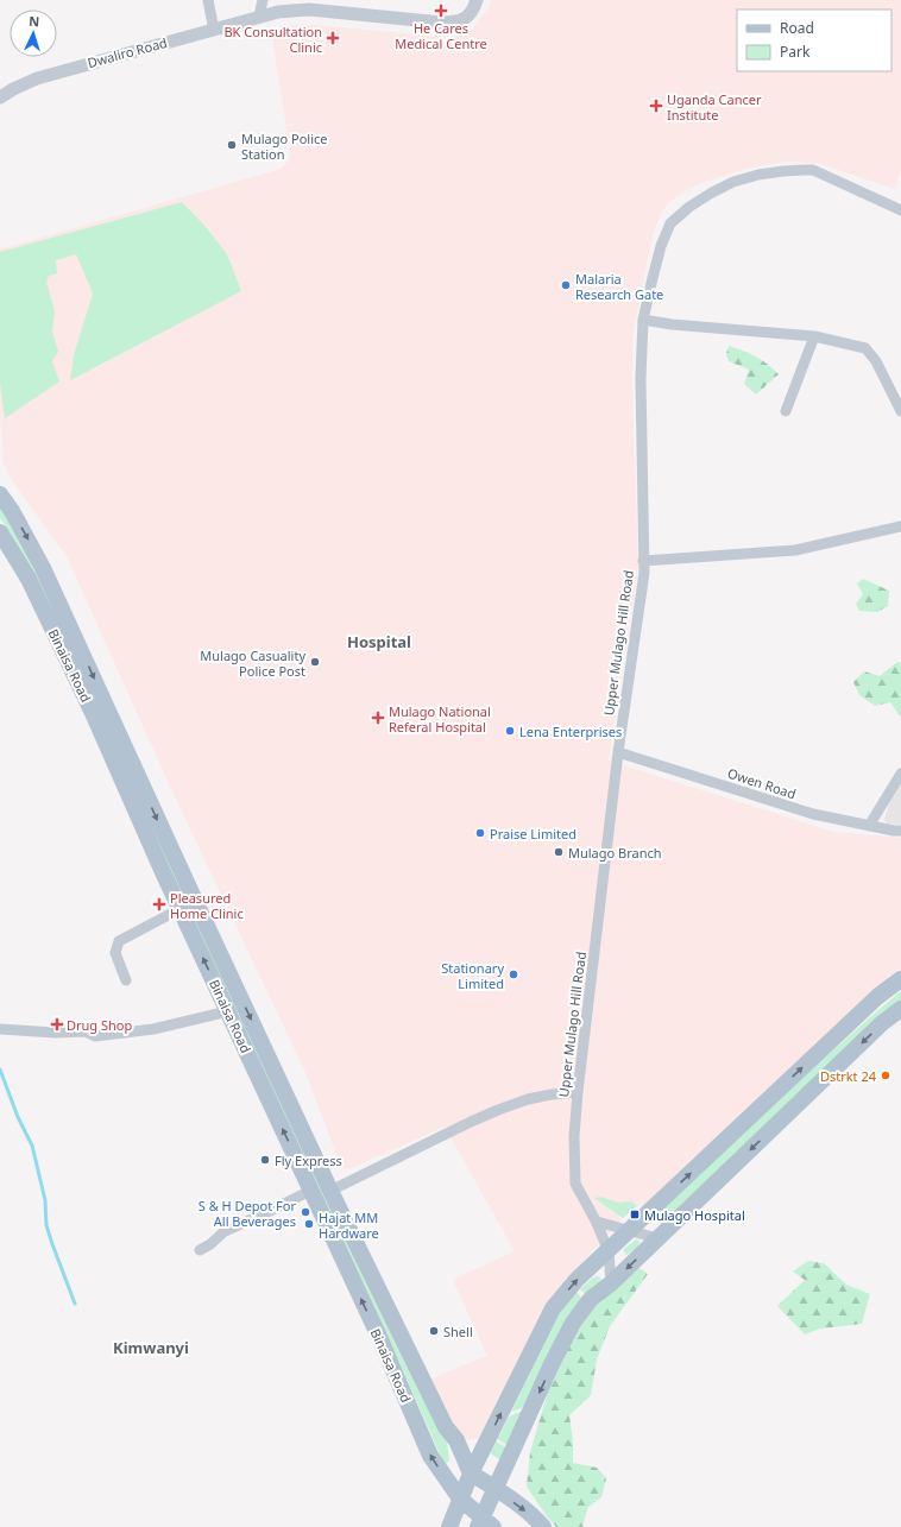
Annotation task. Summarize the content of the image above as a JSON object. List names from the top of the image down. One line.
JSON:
{"streets":{"main road":["Binaisa Road"],"street":["Dwaliro Road","Upper Mulago Hill Road","Owen Road"]},"crossings":[["Upper Mulago Hill Road","Owen Road"]],"districts":["Hospital","Kimwanyi"],"places":{"health":["He Cares Medical Centre","BK Consultation Clinic","Uganda Cancer Institute","Mulago National Referal Hospital","Pleasured Home Clinic","Drug Shop"],"other":["Mulago Police Station","Malaria Research Gate","Mulago Casuality Police Post","Lena Enterprises","Praise Limited","Mulago Branch","Stationary Limited","Dstrkt 24","Fly Express","S & H Depot For All Beverages","Hajat MM Hardware","Shell"],"transit":["Mulago Hospital"]},"legend":["Road","Park"],"north":"top"}
